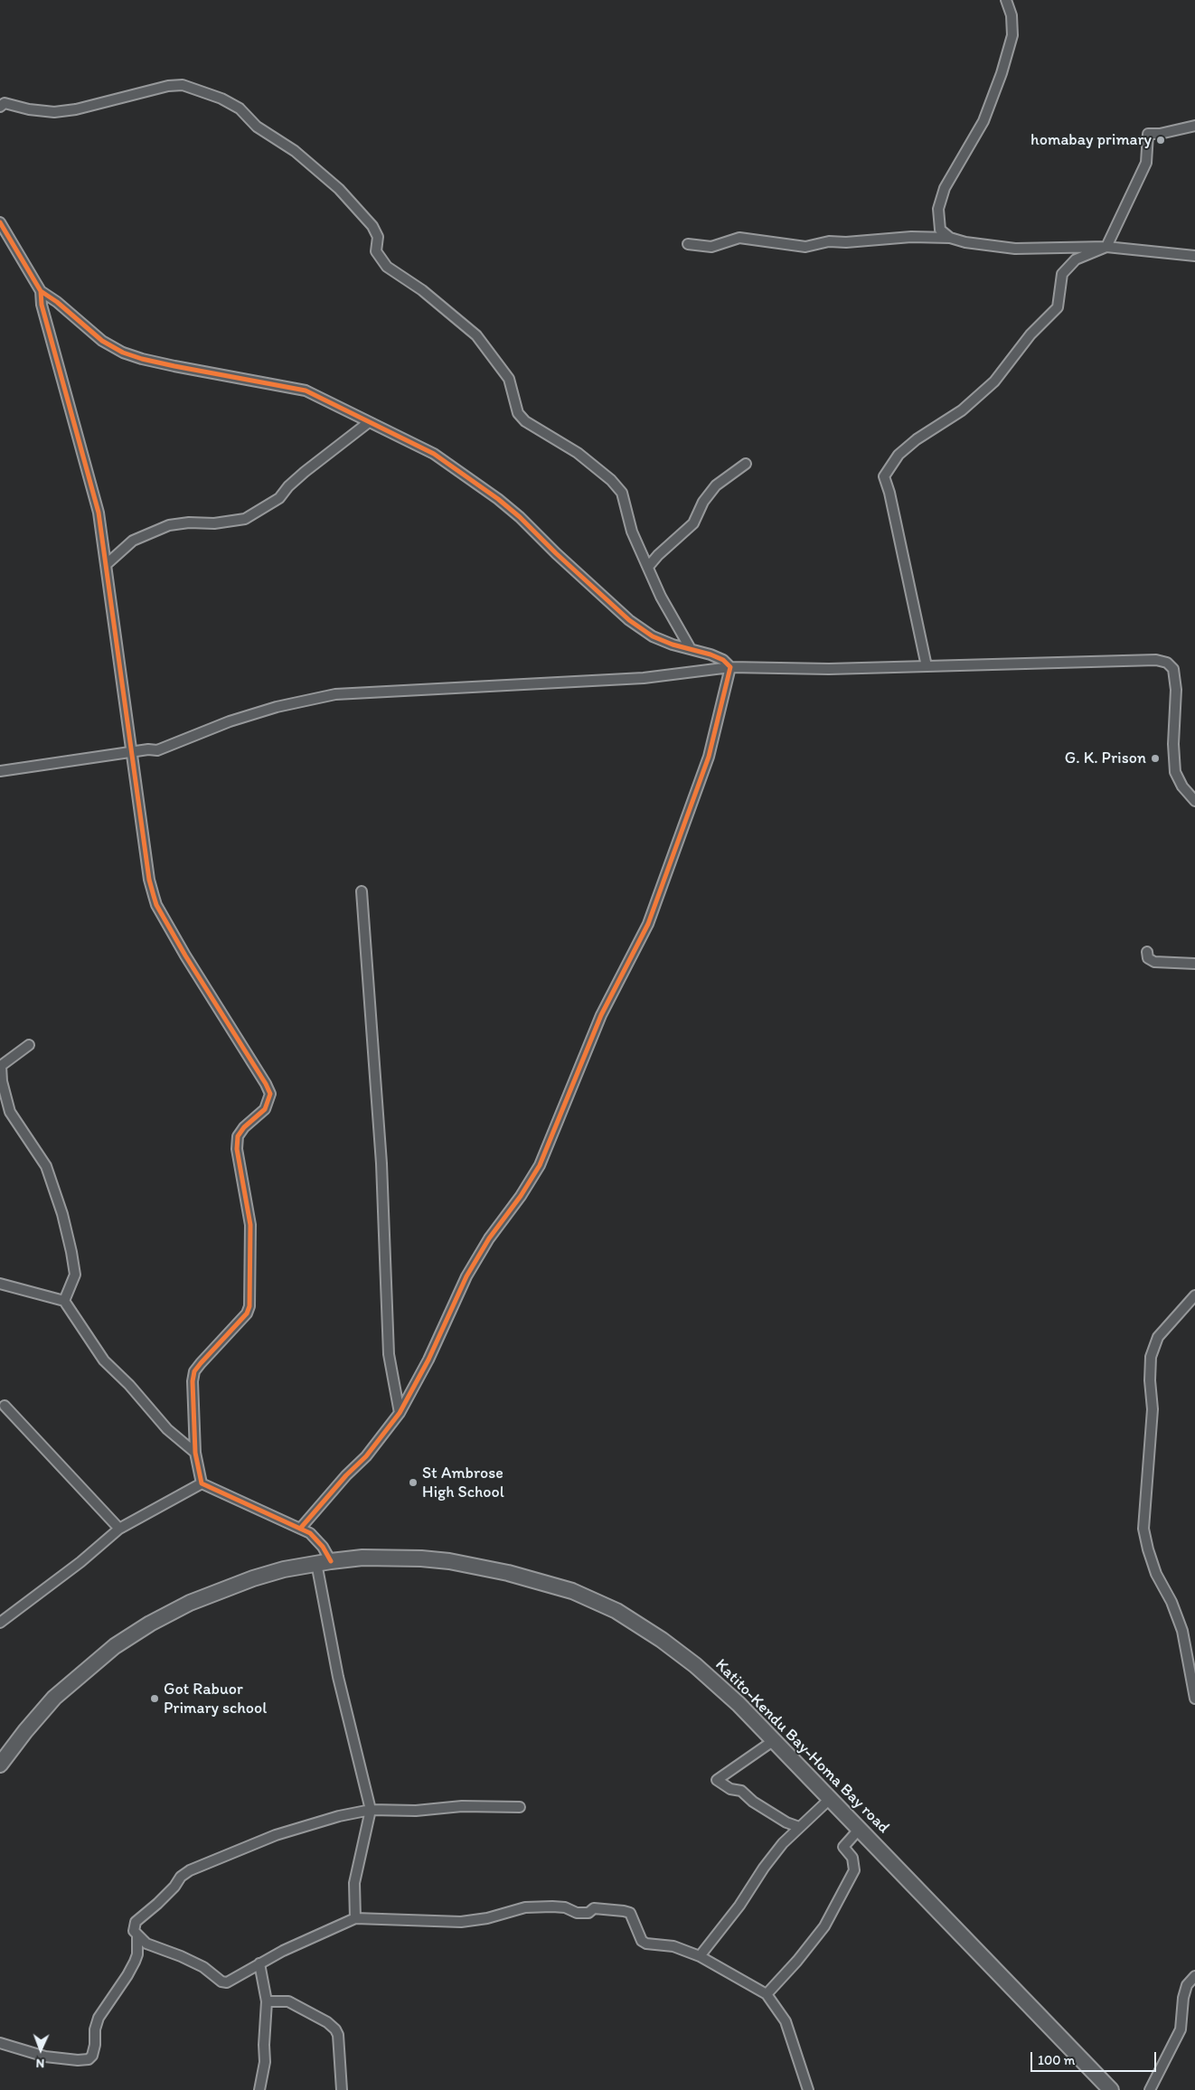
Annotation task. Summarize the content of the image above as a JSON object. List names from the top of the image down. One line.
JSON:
{"streets":{"highway":["Katito-Kendu Bay-Homa Bay road"]},"places":["homabay primary","G. K. Prison","St Ambrose High School","Got Rabuor Primary school"],"scale_bar":"100 m","north":"bottom"}
